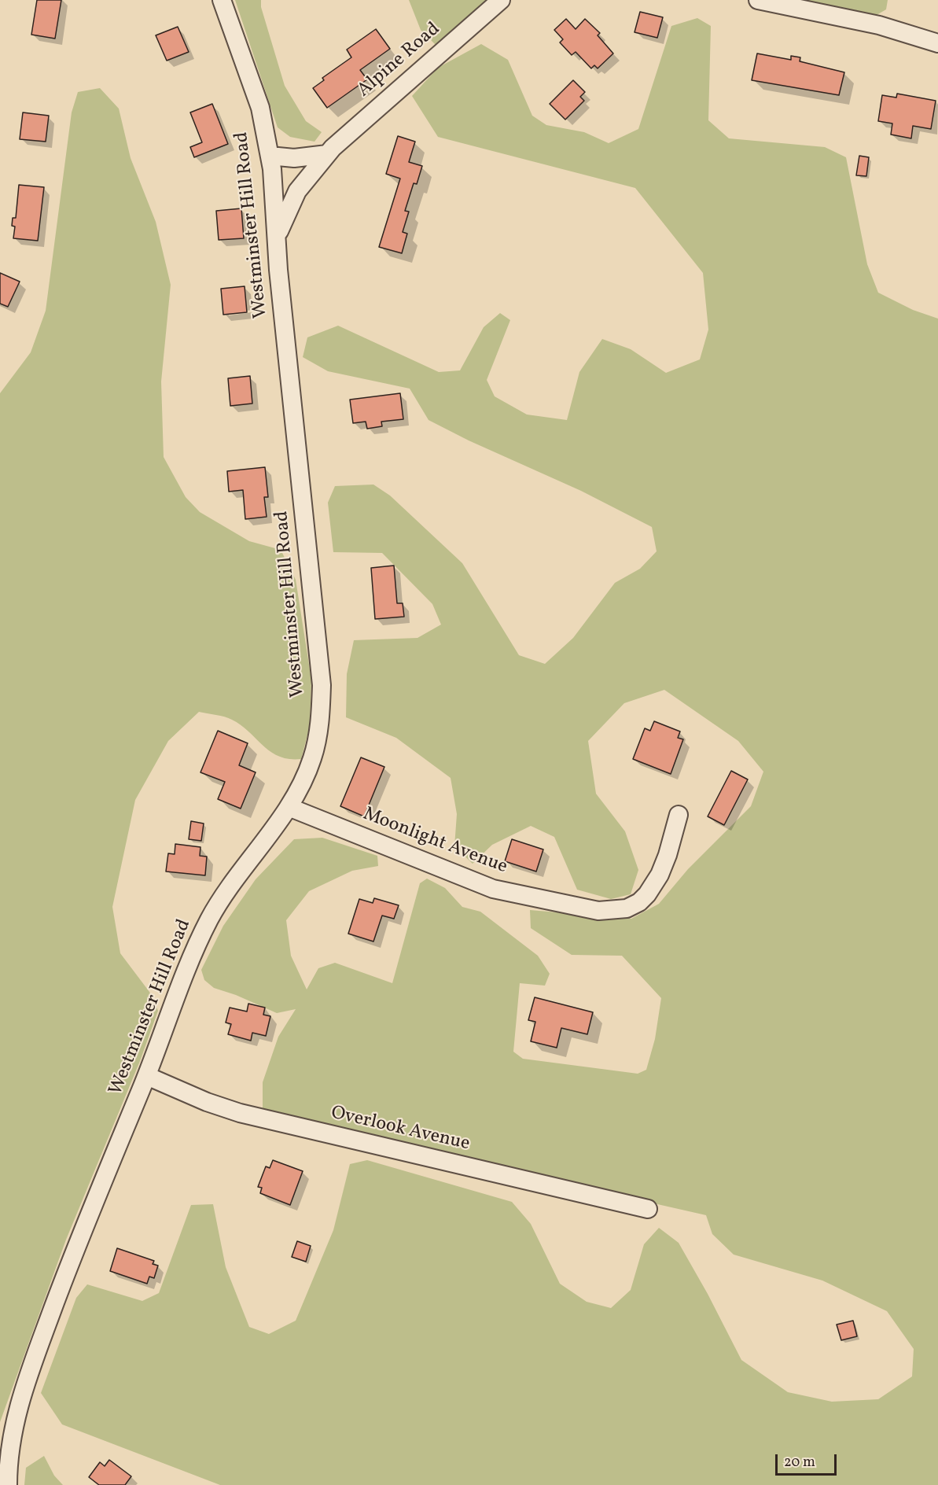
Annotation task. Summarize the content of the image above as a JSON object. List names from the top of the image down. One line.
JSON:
{"streets":{"street":["Alpine Road","Westminster Hill Road","Moonlight Avenue","Overlook Avenue"]},"crossings":[["Alpine Road","Westminster Hill Road"],["Westminster Hill Road","Moonlight Avenue"],["Westminster Hill Road","Overlook Avenue"]],"scale_bar":"20 m"}
